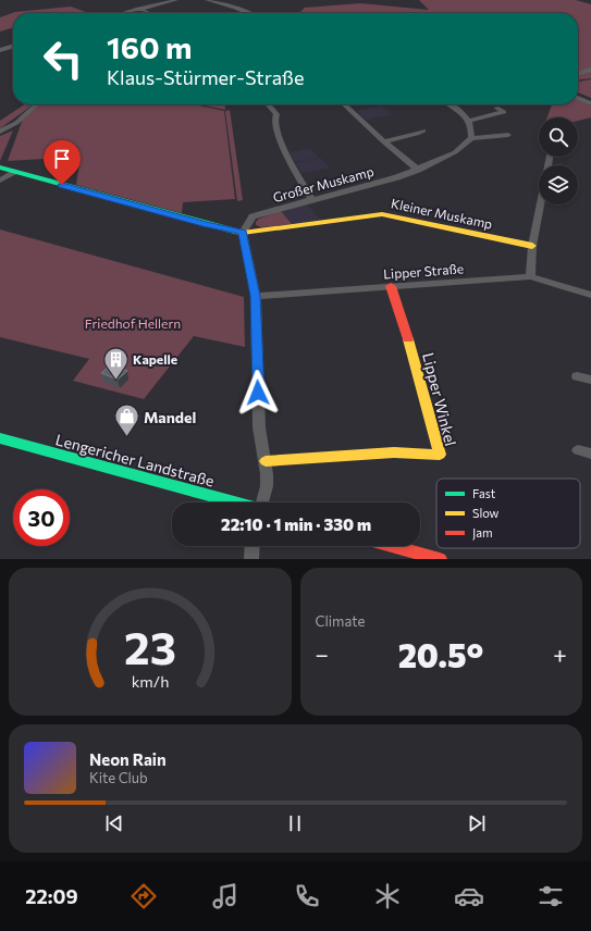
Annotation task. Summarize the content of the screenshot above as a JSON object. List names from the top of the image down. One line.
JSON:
{"streets":{"street":["Großer Muskamp","Kleiner Muskamp","Lipper Straße","Lipper Winkel","Lengericher Landstraße"]},"crossings":[["Großer Muskamp","Kleiner Muskamp"],["Lipper Straße","Lipper Winkel"]],"parks":["Friedhof Hellern"],"places":{"building":["Kapelle"],"shop":["Mandel"]},"legend":["Fast","Slow","Jam"],"page":{"turn":["160 m","Klaus-Stürmer-Straße"],"limit":"30","trip":"22:10 · 1 min · 330 m","tile":"Climate","heat":["−","20.5°","+"],"song":["Neon Rain","Kite Club"],"tabs":"22:09","gauge":["23","km/h"]}}
